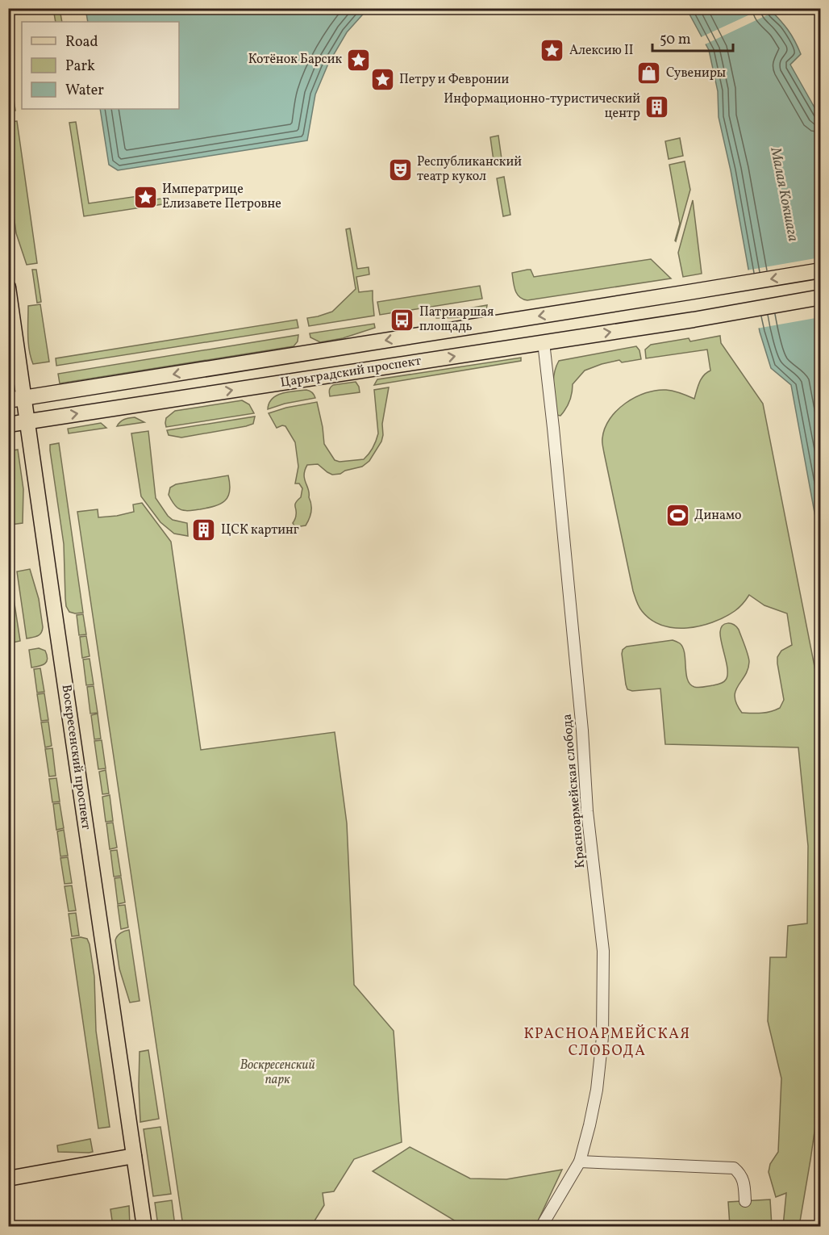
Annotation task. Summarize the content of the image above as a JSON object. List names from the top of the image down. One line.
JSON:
{"streets":{"main road":["Царьградский проспект","Воскресенский проспект"],"street":["Красноармейская слобода"]},"crossings":[["Царьградский проспект","Воскресенский проспект"],["Царьградский проспект","Красноармейская слобода"]],"districts":["КРАСНОАРМЕЙСКАЯ СЛОБОДА"],"water":["Малая Кокшага"],"parks":["Воскресенский парк"],"places":{"place":["Алексию II","Котёнок Барсик","Петру и Февронии","Императрице Елизавете Петровне"],"shop":["Сувениры"],"building":["Информационно-туристический центр","ЦСК картинг"],"theatre":["Республиканский театр кукол"],"bus stop":["Патриаршая площадь"],"sports":["Динамо"]},"legend":["Road","Park","Water"],"scale_bar":"50 m"}
